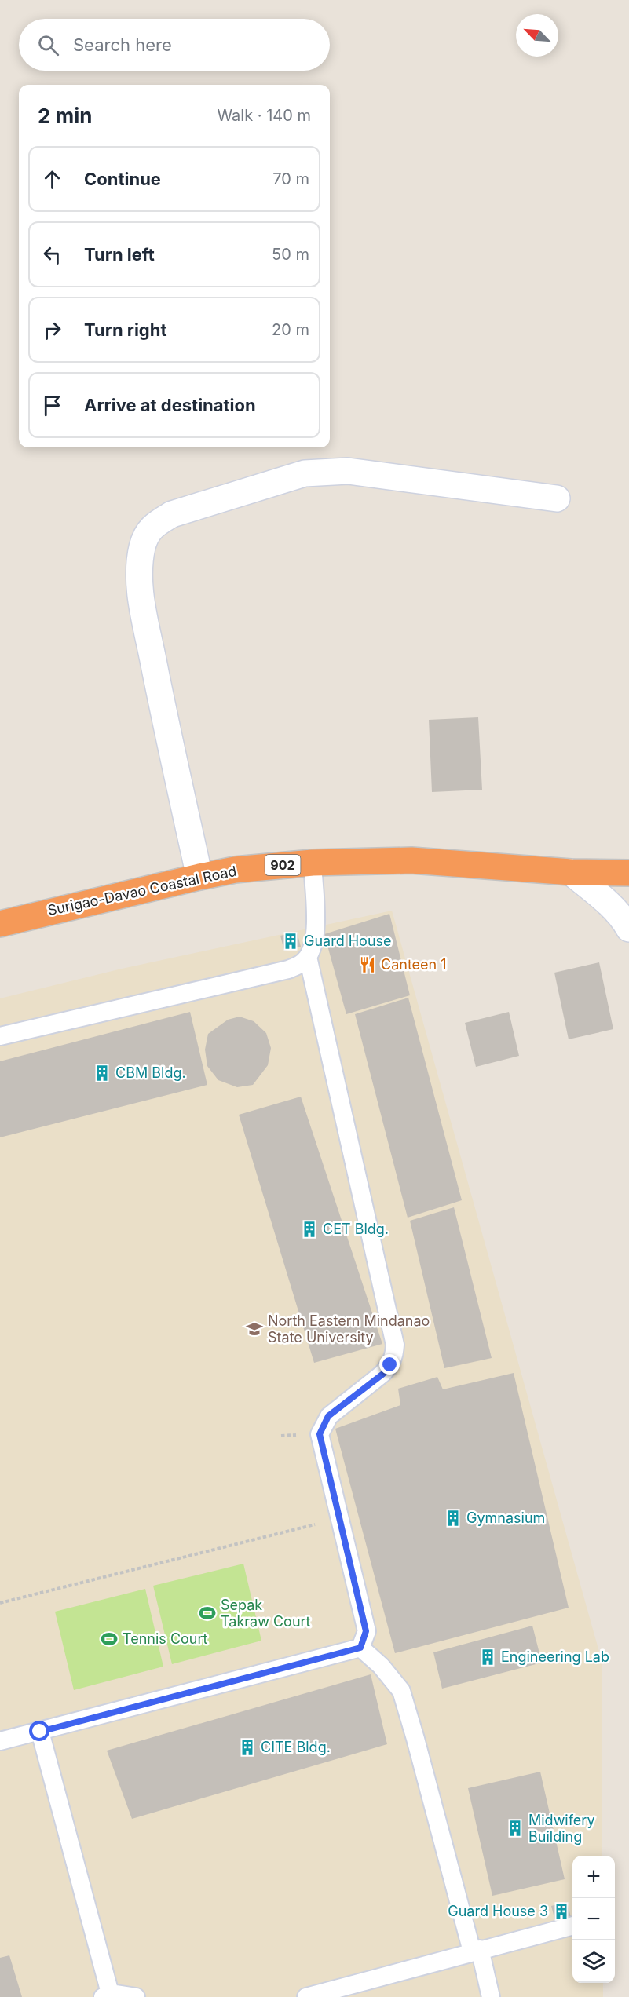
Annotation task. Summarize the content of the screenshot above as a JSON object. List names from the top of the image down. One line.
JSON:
{"streets":{"highway":["902","Surigao-Davao Coastal Road"]},"places":{"building":["Guard House","CBM Bldg.","CET Bldg.","Gymnasium","Engineering Lab","CITE Bldg.","Midwifery Building","Guard House 3"],"restaurant":["Canteen 1"],"school or university":["North Eastern Mindanao State University"],"sports":["Sepak Takraw Court","Tennis Court"]},"north":"top left","page":{"search":"Search here","heading":["2 min","Walk · 140 m"],"list":[["Continue","70 m"],["Turn left","50 m"],["Turn right","20 m"],"Arrive at destination"],"map_buttons":["+","−"]}}
